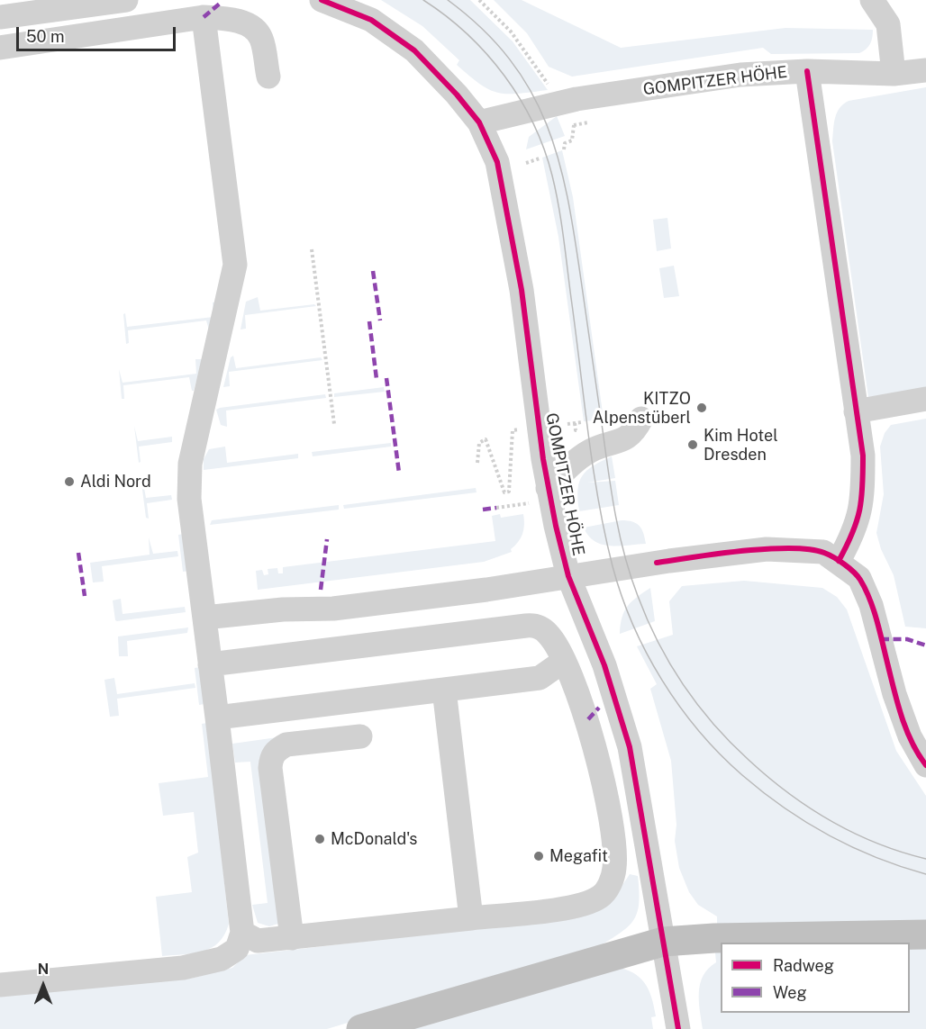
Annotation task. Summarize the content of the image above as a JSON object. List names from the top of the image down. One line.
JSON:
{"streets":{"street":["GOMPITZER HÖHE"]},"places":["KITZO Alpenstüberl","Kim Hotel Dresden","Aldi Nord","McDonald's","Megafit"],"legend":["Radweg","Weg"],"scale_bar":"50 m","north":"top"}
